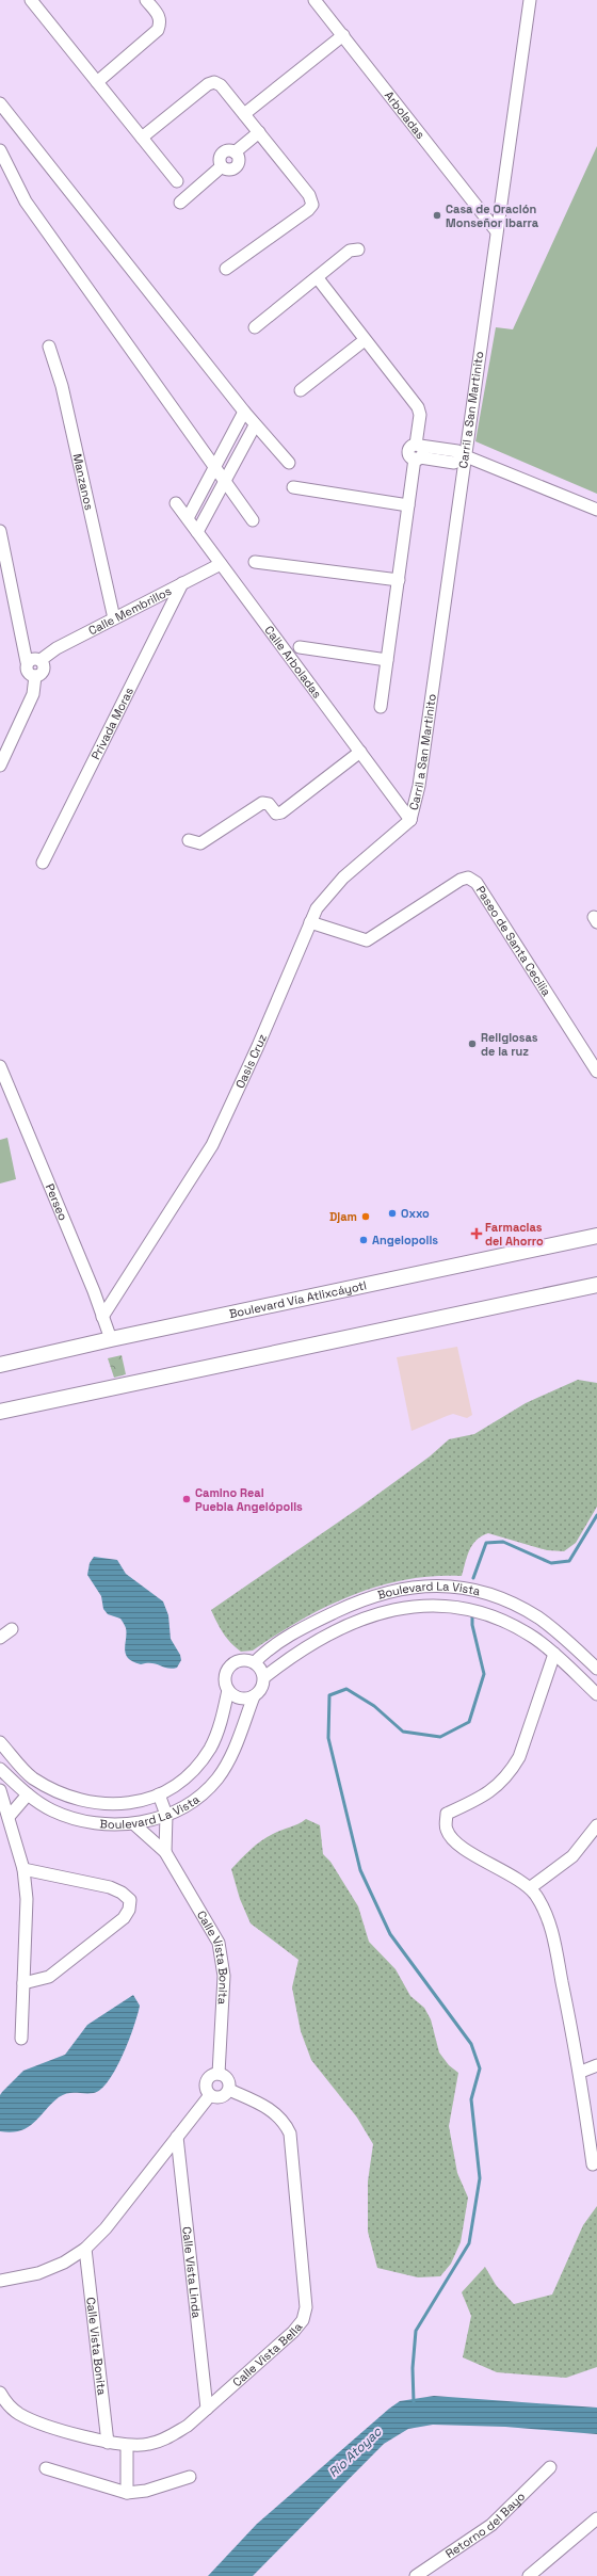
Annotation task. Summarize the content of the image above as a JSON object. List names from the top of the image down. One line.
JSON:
{"streets":{"main road":["Boulevard Vía Atlixcáyotl"],"street":["Arboladas","Carril a San Martinito","Manzanos","Calle Membrillos","Calle Arboladas","Privada Moras","Paseo de Santa Cecilia","Oasis Cruz","Perseo","Boulevard La Vista","Calle Vista Bonita","Calle Vista Linda","Calle Vista Bella","Retorno del Bayo"]},"crossings":[["Arboladas","Carril a San Martinito"],["Carril a San Martinito","Calle Arboladas"],["Carril a San Martinito","Oasis Cruz"],["Manzanos","Calle Membrillos"],["Calle Membrillos","Calle Arboladas"],["Calle Membrillos","Privada Moras"],["Calle Arboladas","Oasis Cruz"],["Paseo de Santa Cecilia","Oasis Cruz"],["Oasis Cruz","Perseo"],["Perseo","Boulevard Vía Atlixcáyotl"],["Boulevard La Vista","Calle Vista Bonita"],["Calle Vista Bonita","Calle Vista Bella"],["Calle Vista Linda","Calle Vista Bella"]],"water":["Río Atoyac"],"places":{"other":["Casa de Oración Monseñor Ibarra","Religiosas de la ruz","Oxxo","Djam","Angelopolis","Camino Real Puebla Angelópolis"],"health":["Farmacias del Ahorro"]}}
